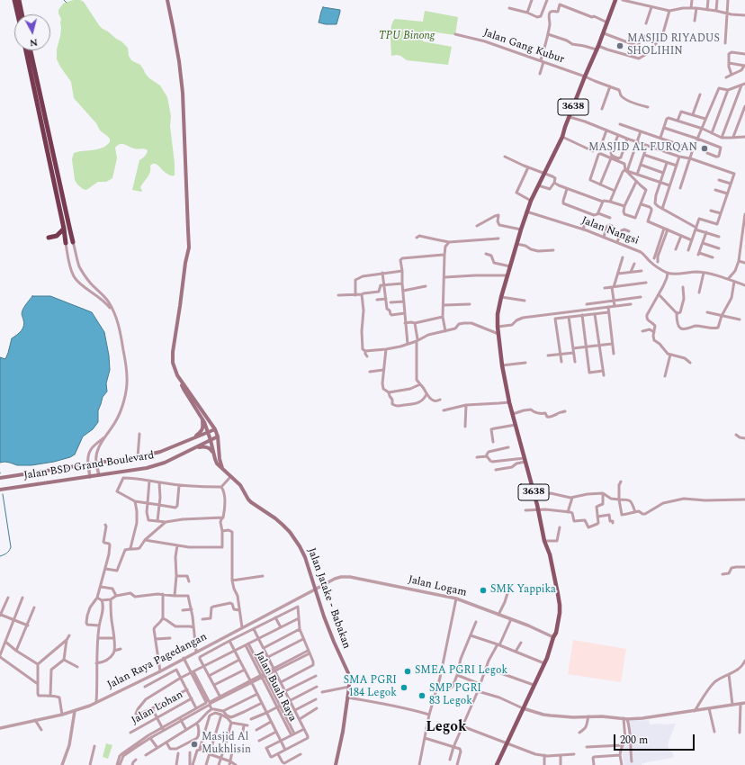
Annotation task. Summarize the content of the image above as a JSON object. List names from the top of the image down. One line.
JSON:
{"streets":{"main road":["3638","Jalan BSD Grand Boulevard","Jalan Jatake - Babakan"],"street":["Jalan Gang Kubur","Jalan Nangsi","Jalan Logam","Jalan Raya Pagedangan","Jalan Buah Raya","Jalan Lohan"]},"crossings":[["Jalan Gang Kubur","3638"],["3638","Jalan Nangsi"],["3638","Jalan Logam"],["Jalan Logam","Jalan Jatake - Babakan"],["Jalan Logam","Jalan Raya Pagedangan"],["Jalan Jatake - Babakan","Jalan Raya Pagedangan"]],"districts":["Legok"],"parks":["TPU Binong"],"places":["MASJID RIYADUS SHOLIHIN","MASJID AL FURQAN","SMK Yappika","SMEA PGRI Legok","SMA PGRI 184 Legok","SMP PGRI 83 Legok","Masjid Al Mukhlisin"],"scale_bar":"200 m","north":"bottom"}
